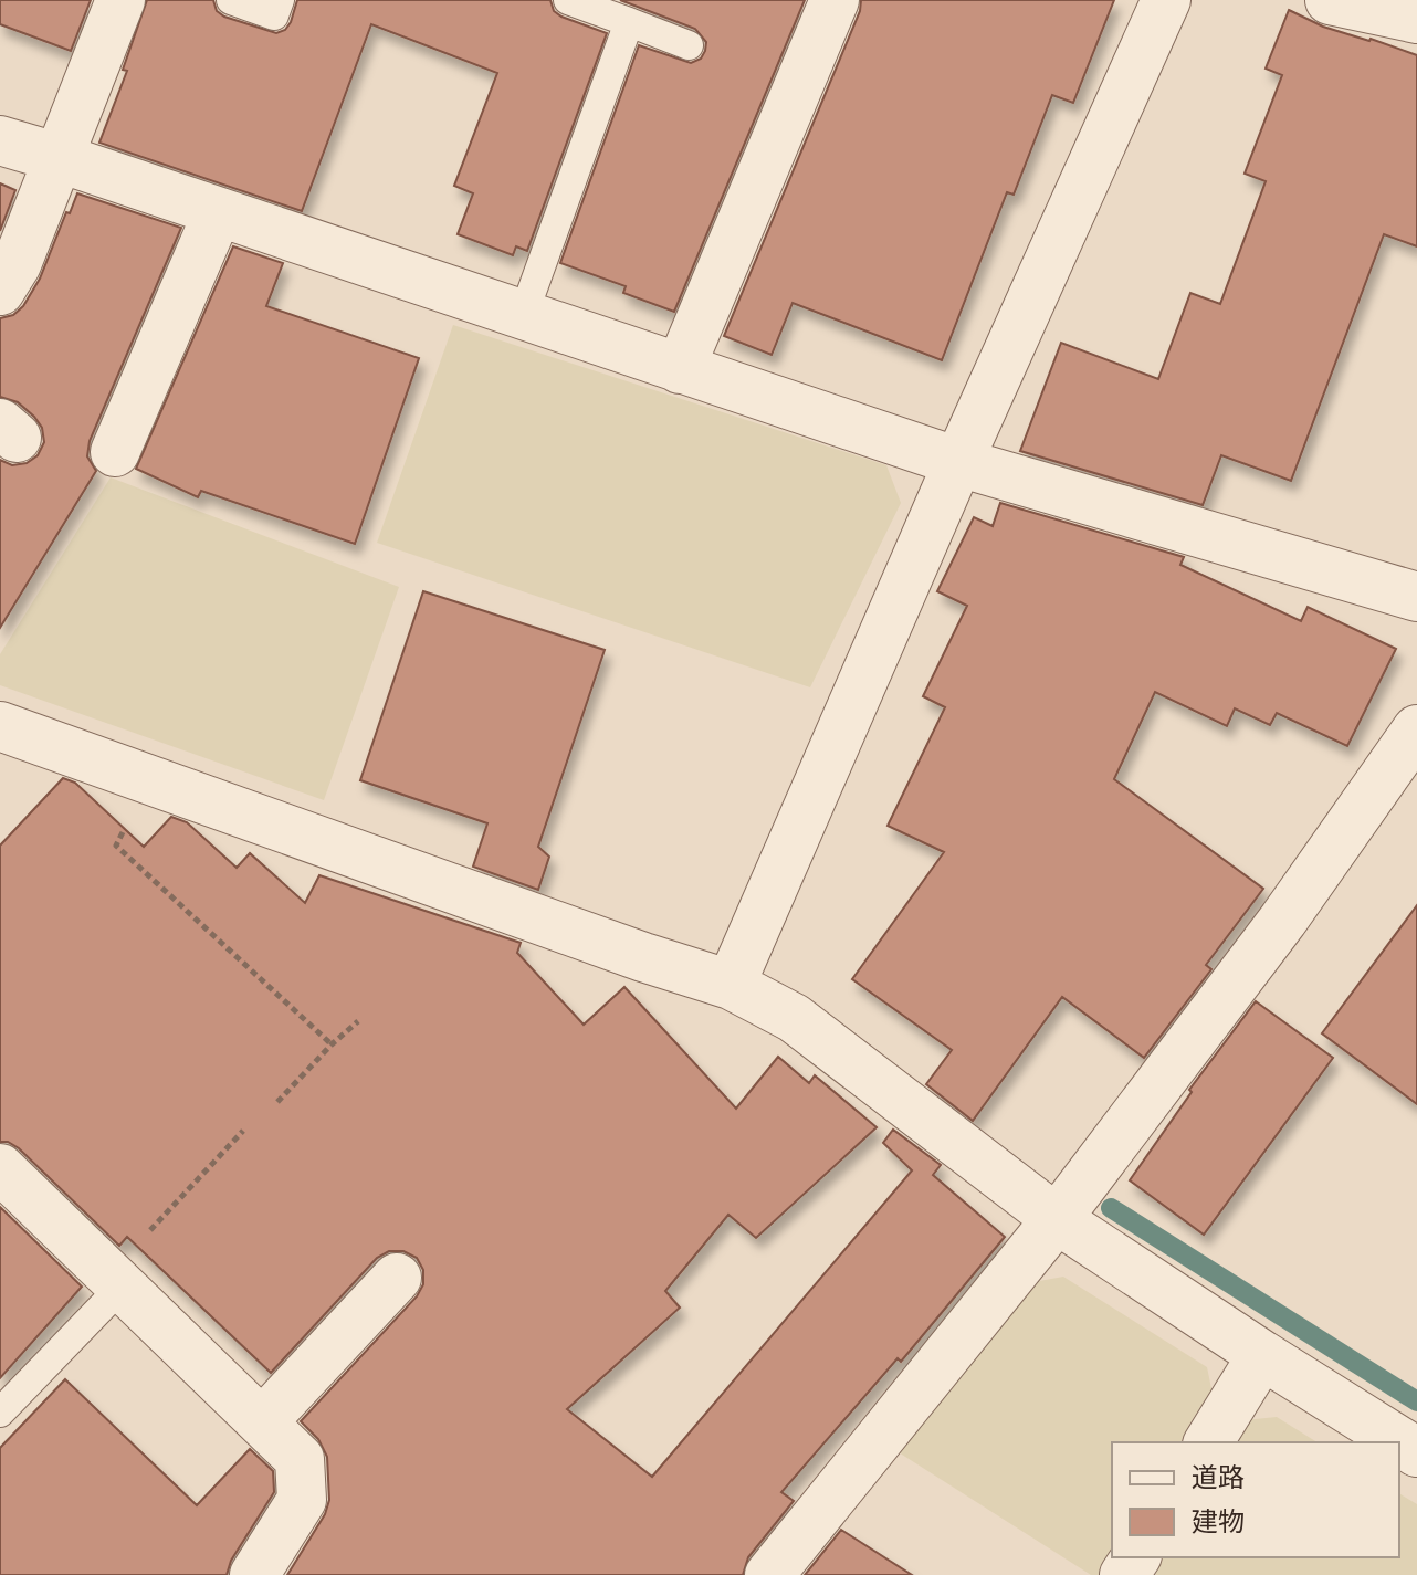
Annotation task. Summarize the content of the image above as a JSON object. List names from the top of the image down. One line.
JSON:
{"legend":["道路","建物"]}
